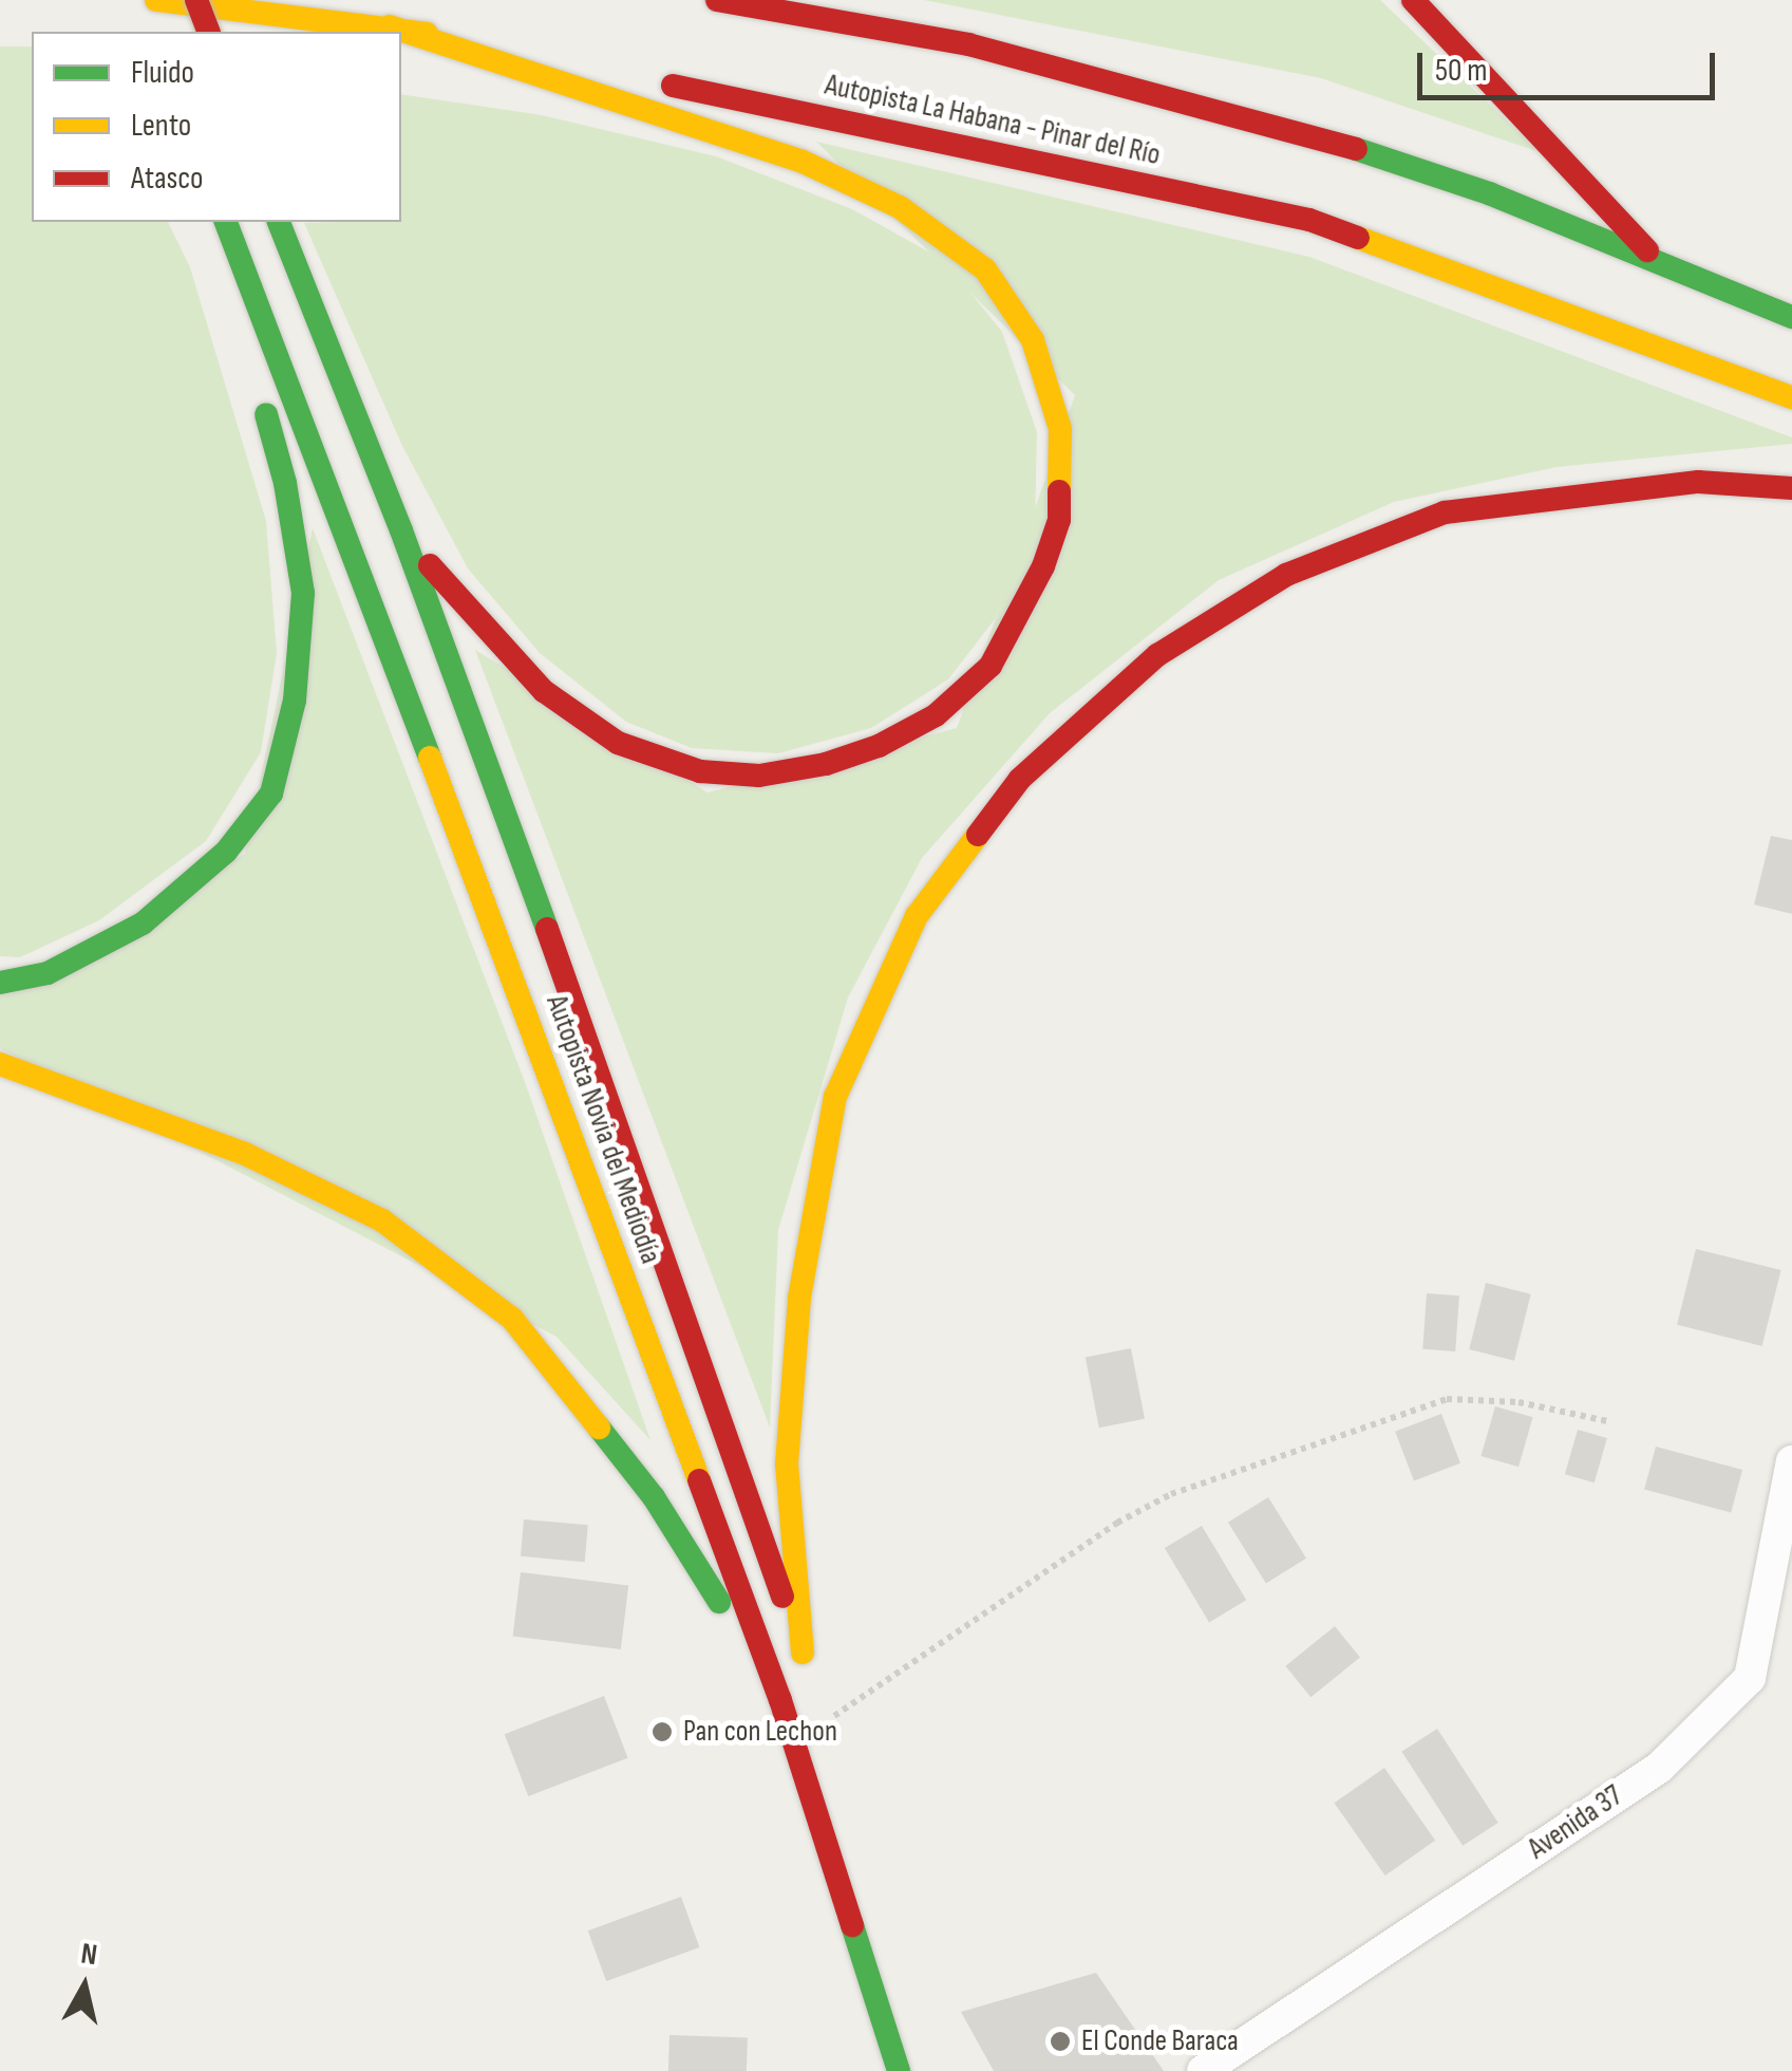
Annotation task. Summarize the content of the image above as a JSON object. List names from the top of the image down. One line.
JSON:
{"streets":{"highway":["Autopista La Habana - Pinar del Río","Autopista Novia del Mediodía"],"street":["Avenida 37"]},"places":["Pan con Lechon","El Conde Baraca"],"legend":["Fluido","Lento","Atasco"],"scale_bar":"50 m","north":"top"}
